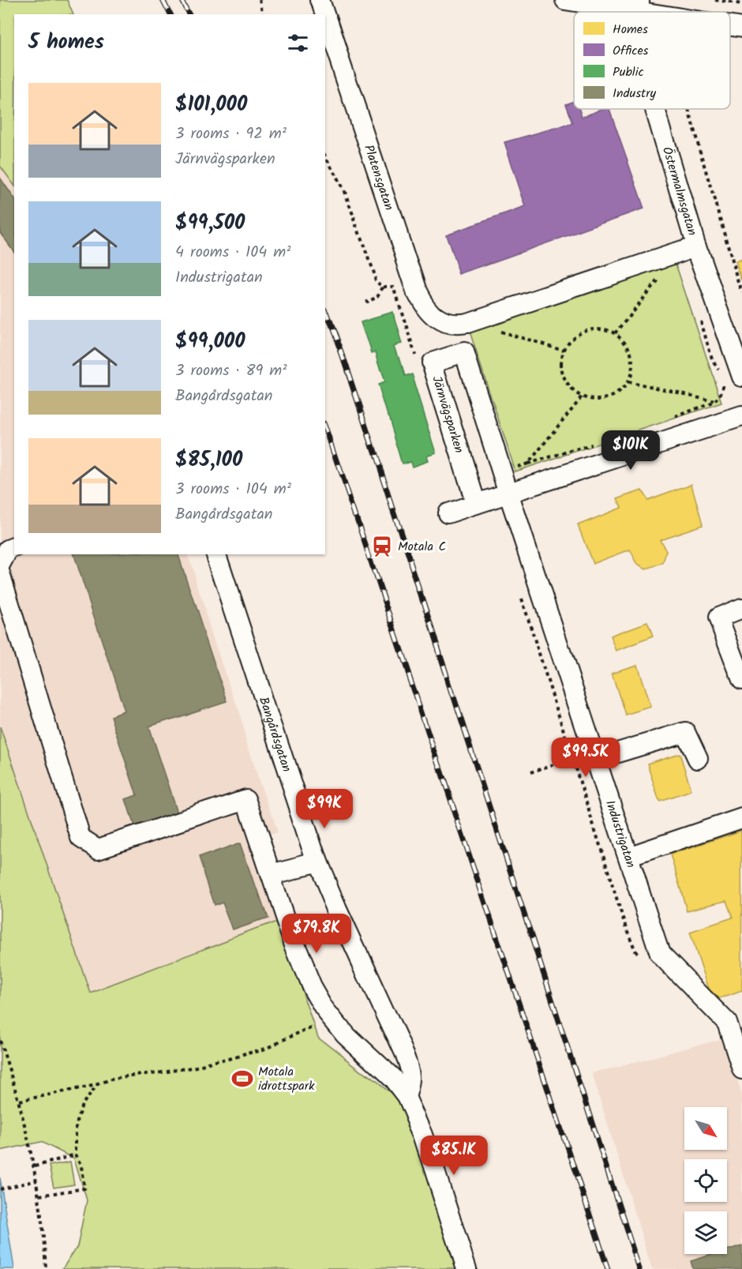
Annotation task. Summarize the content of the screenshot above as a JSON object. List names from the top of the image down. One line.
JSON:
{"streets":{"street":["Platensgatan","Östermalmsgatan","Järnvägsparken","Bangårdsgatan","Industrigatan"]},"crossings":[["Platensgatan","Östermalmsgatan"],["Järnvägsparken","Industrigatan"]],"places":{"station":["Motala C"],"sports":["Motala idrottspark"]},"legend":["Homes","Offices","Public","Industry"],"north":"bottom right","page":{"heading":"5 homes","list":[{"name":"$101,000","note":"3 rooms · 92 m² · Järnvägsparken"},{"name":"$99,500","note":"4 rooms · 104 m² · Industrigatan"},{"name":"$99,000","note":"3 rooms · 89 m² · Bangårdsgatan"},{"name":"$85,100","note":"3 rooms · 104 m² · Bangårdsgatan"}],"price":["$101K","$99.5K","$99K","$79.8K","$85.1K"]}}
